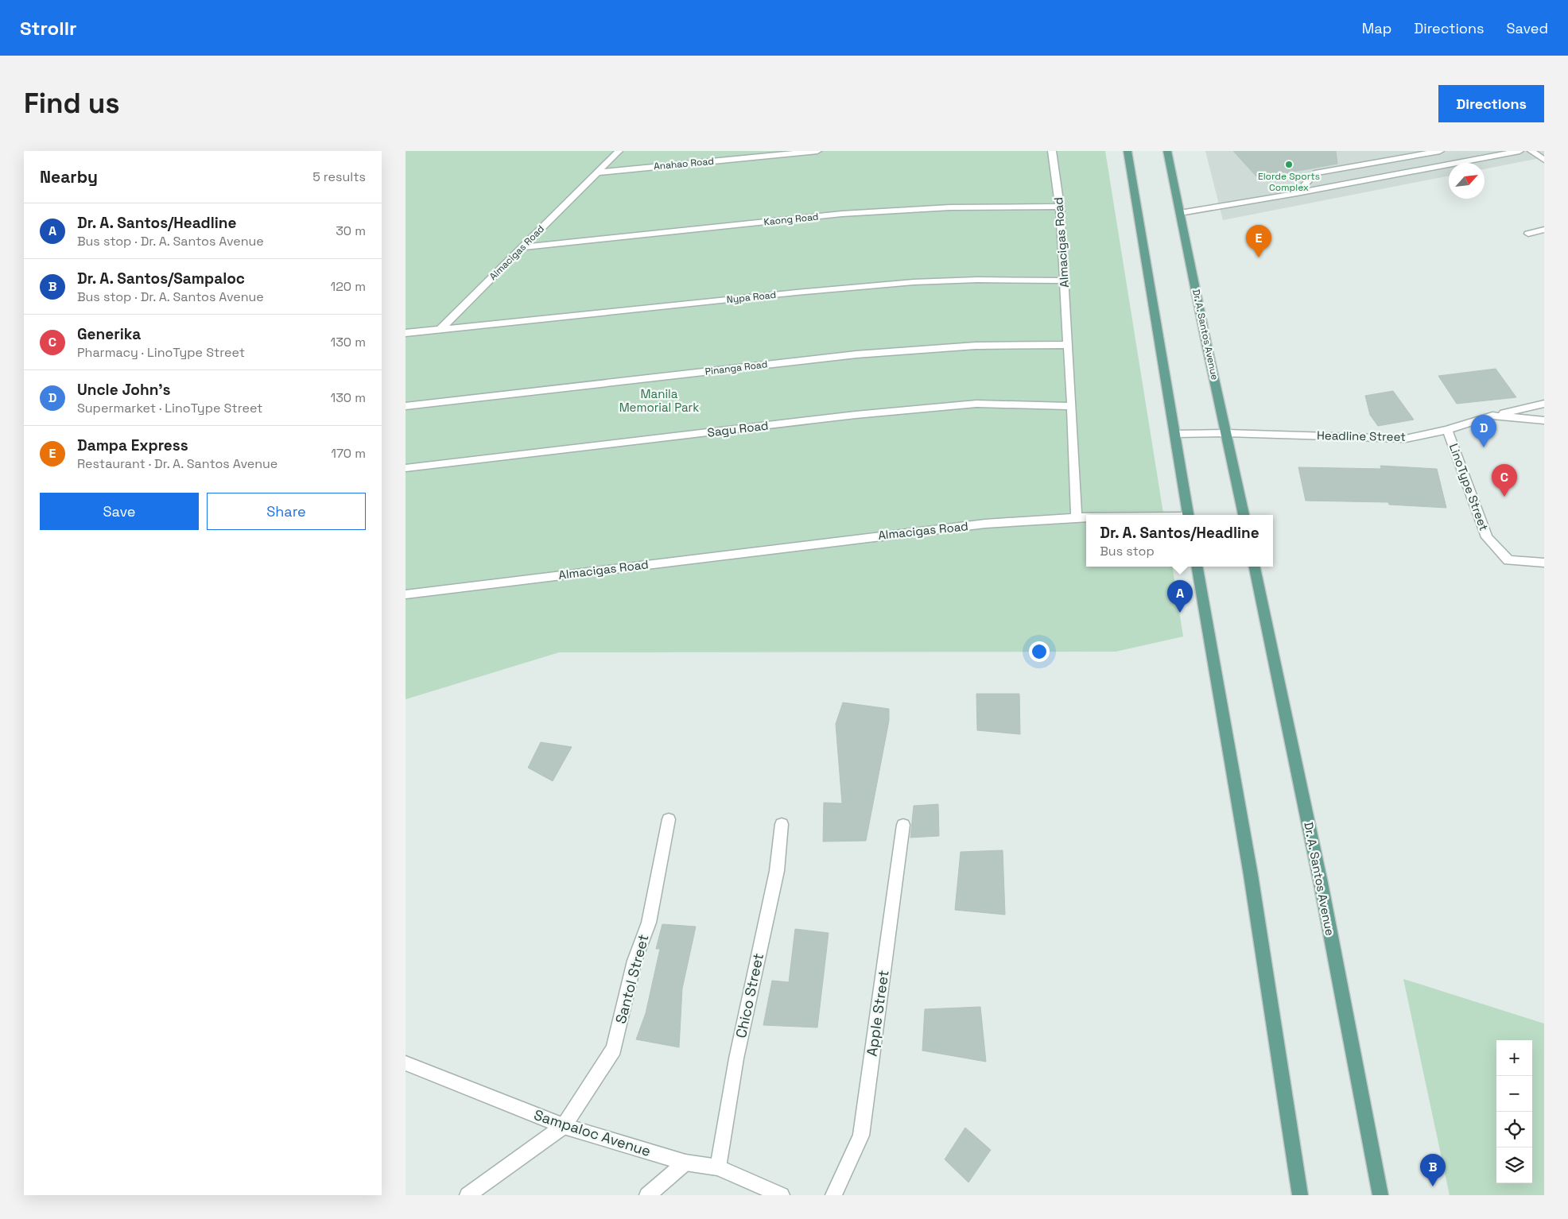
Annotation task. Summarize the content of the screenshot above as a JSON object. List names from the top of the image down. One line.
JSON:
{"streets":{"main road":["Dr. A. Santos Avenue"],"street":["Anahao Road","Kaong Road","Almacigas Road","Nypa Road","Pinanga Road","Sagu Road","Headline Street","LinoType Street","Santol Street","Chico Street","Apple Street","Sampaloc Avenue"]},"crossings":[["Anahao Road","Almacigas Road"],["Kaong Road","Almacigas Road"],["Almacigas Road","Nypa Road"],["Almacigas Road","Pinanga Road"],["Almacigas Road","Sagu Road"],["Dr. A. Santos Avenue","Headline Street"],["Headline Street","LinoType Street"],["Santol Street","Sampaloc Avenue"],["Chico Street","Sampaloc Avenue"]],"parks":["Manila Memorial Park"],"places":["Elorde Sports Complex"],"north":"top right","page":{"header":"Strollr","nav":["Map","Directions","Saved"],"buttons":["Directions",["Save","Share"]],"title":"Find us","heading":["Nearby","5 results"],"list":[{"mark":"A","name":"Dr. A. Santos/Headline","note":"Bus stop · Dr. A. Santos Avenue","value":"30 m"},{"mark":"B","name":"Dr. A. Santos/Sampaloc","note":"Bus stop · Dr. A. Santos Avenue","value":"120 m"},{"mark":"C","name":"Generika","note":"Pharmacy · LinoType Street","value":"130 m"},{"mark":"D","name":"Uncle John's","note":"Supermarket · LinoType Street","value":"130 m"},{"mark":"E","name":"Dampa Express","note":"Restaurant · Dr. A. Santos Avenue","value":"170 m"}],"pins":["E","D","C","A","B"],"popup":["Dr. A. Santos/Headline","Bus stop"],"map_buttons":["+","−"]}}
